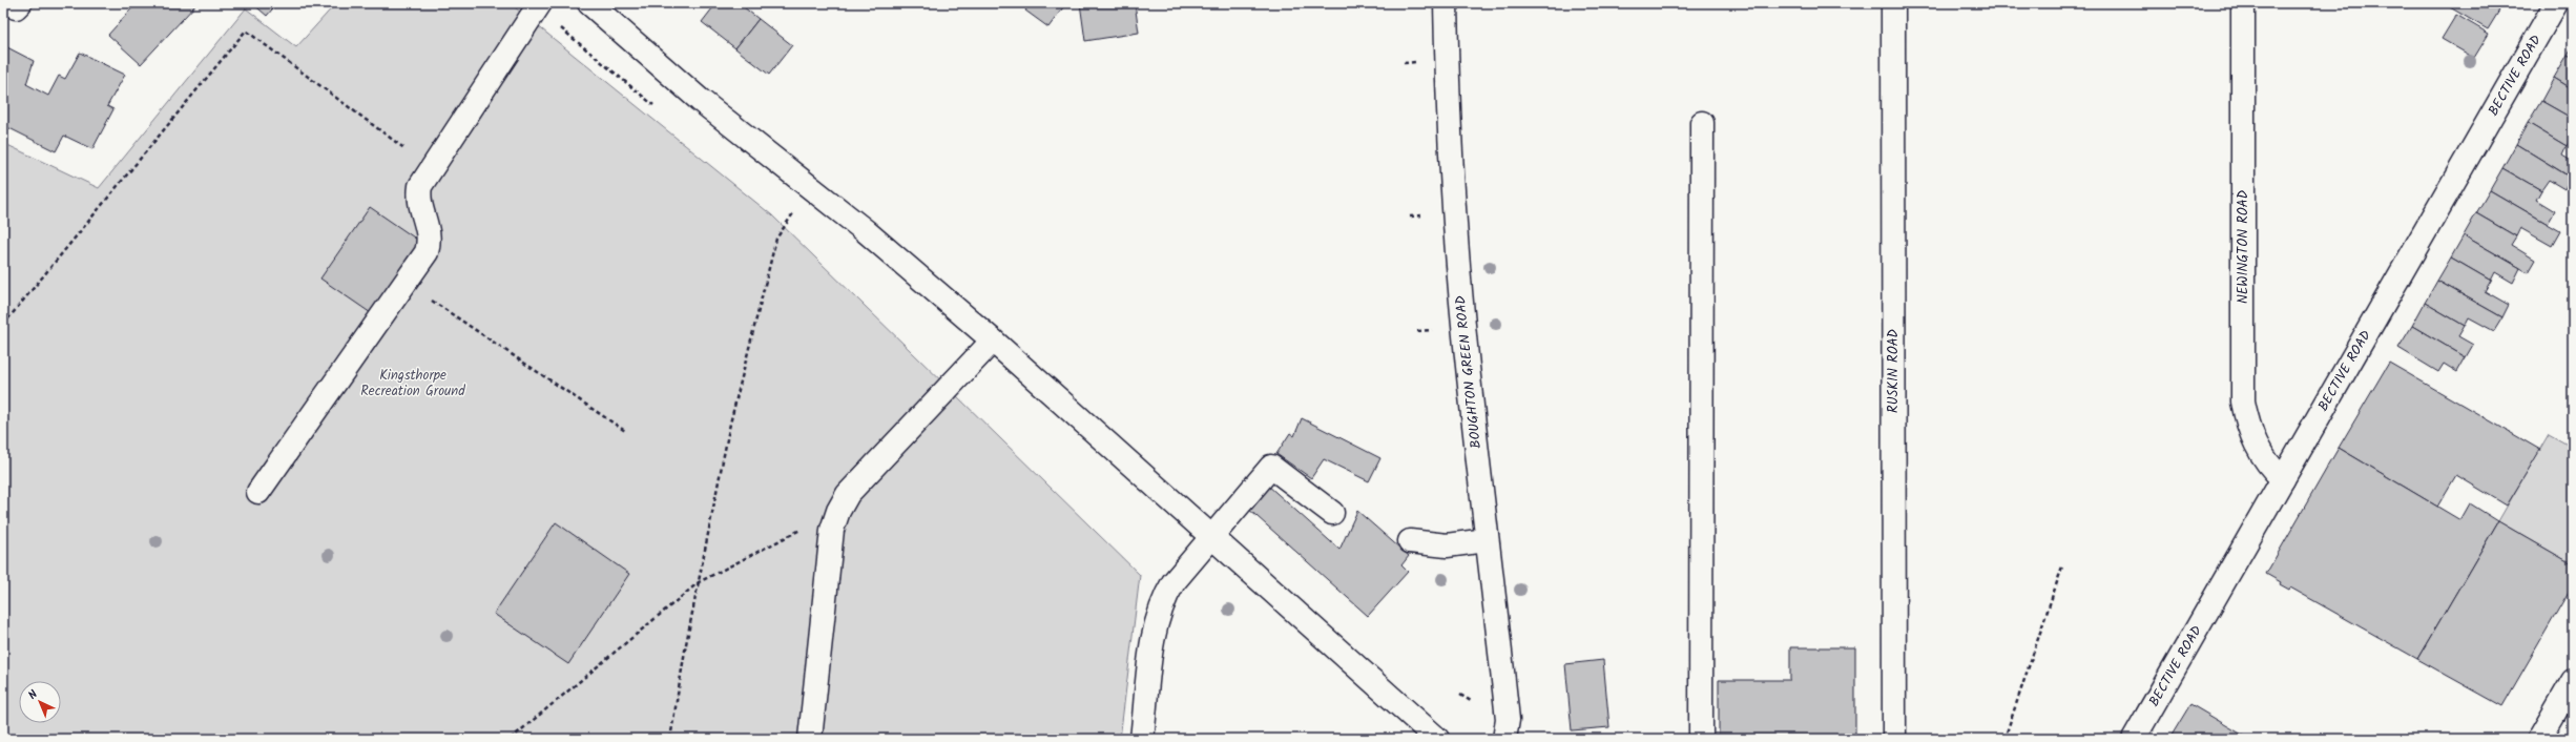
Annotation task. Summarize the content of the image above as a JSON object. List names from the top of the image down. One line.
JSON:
{"streets":{"main road":["BECTIVE ROAD","NEWINGTON ROAD","RUSKIN ROAD","BOUGHTON GREEN ROAD"]},"crossings":[["BECTIVE ROAD","NEWINGTON ROAD"]],"parks":["Kingsthorpe Recreation Ground"],"north":"top left"}
